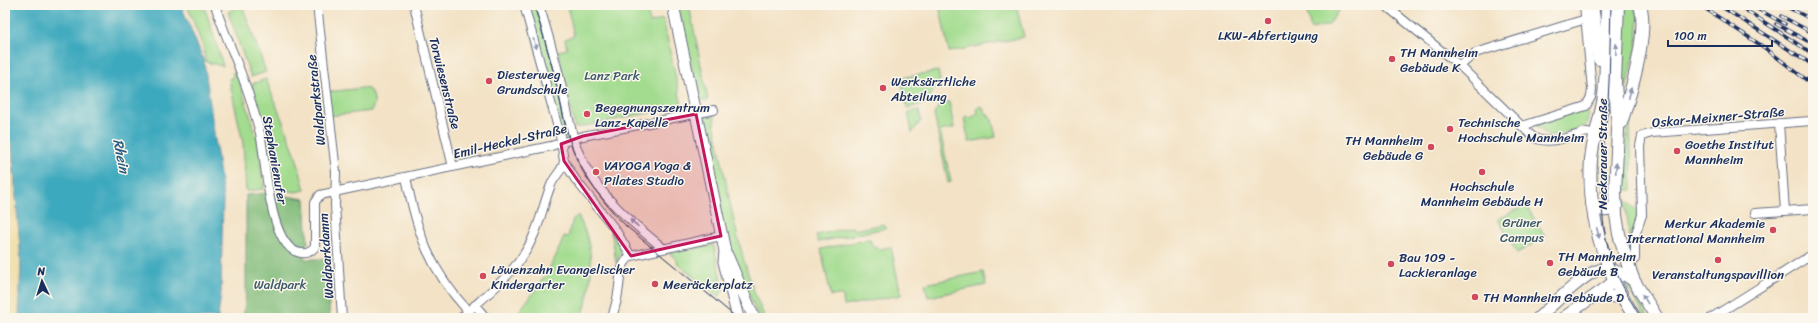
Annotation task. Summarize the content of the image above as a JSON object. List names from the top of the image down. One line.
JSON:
{"streets":{"main road":["Neckarauer Straße"],"street":["Torwiesenstraße","Waldparkstraße","Oskar-Meixner-Straße","Emil-Heckel-Straße","Stephanienufer","Waldparkdamm"]},"crossings":[["Torwiesenstraße","Emil-Heckel-Straße"],["Waldparkstraße","Emil-Heckel-Straße"],["Waldparkstraße","Waldparkdamm"],["Oskar-Meixner-Straße","Neckarauer Straße"],["Emil-Heckel-Straße","Stephanienufer"],["Emil-Heckel-Straße","Waldparkdamm"]],"water":["Rhein"],"parks":["Lanz Park","Grüner Campus","Waldpark"],"places":["LKW-Abfertigung","TH Mannheim Gebäude K","Diesterweg Grundschule","Werksärztliche Abteilung","Begegnungszentrum Lanz-Kapelle","Technische Hochschule Mannheim","TH Mannheim Gebäude G","Goethe Institut Mannheim","VAYOGA Yoga & Pilates Studio","Hochschule Mannheim Gebäude H","Merkur Akademie International Mannheim","Veranstaltungspavillion","TH Mannheim Gebäude B","Bau 109 - Lackieranlage","Löwenzahn Evangelischer Kindergarter","Meeräckerplatz","TH Mannheim Gebäude D"],"scale_bar":"100 m","north":"top"}
